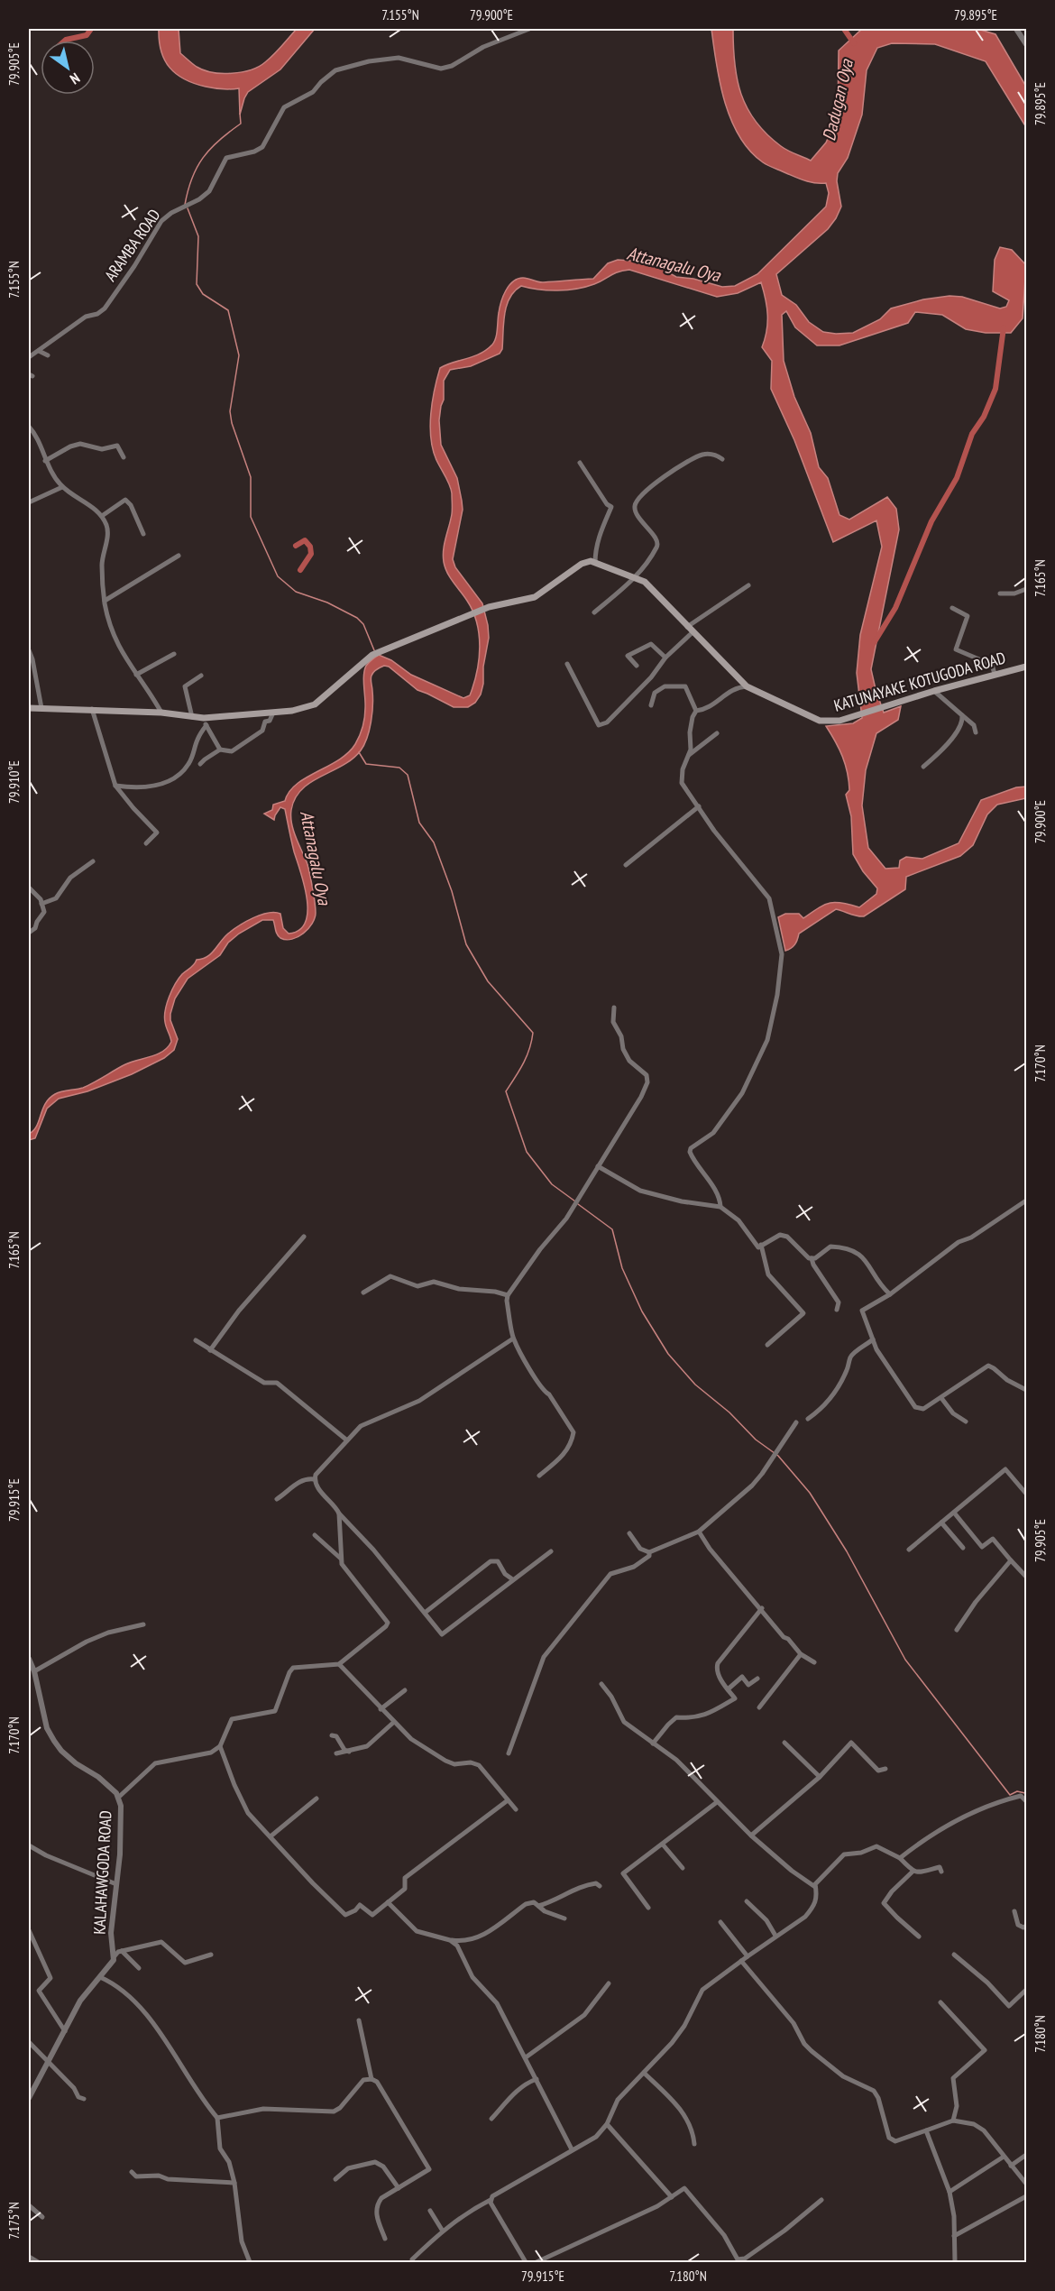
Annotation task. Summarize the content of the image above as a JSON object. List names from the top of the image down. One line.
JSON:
{"streets":{"main road":["KATUNAYAKE KOTUGODA ROAD"],"street":["ARAMBA ROAD","KALAHAWGODA ROAD"]},"water":["Dadugan Oya","Attanagalu Oya"],"north":"bottom right","coordinates":["7.155°N","79.900°E","79.895°E","79.905°E","7.165°N","79.910°E","7.170°N","79.915°E","7.180°N","7.175°N"]}
